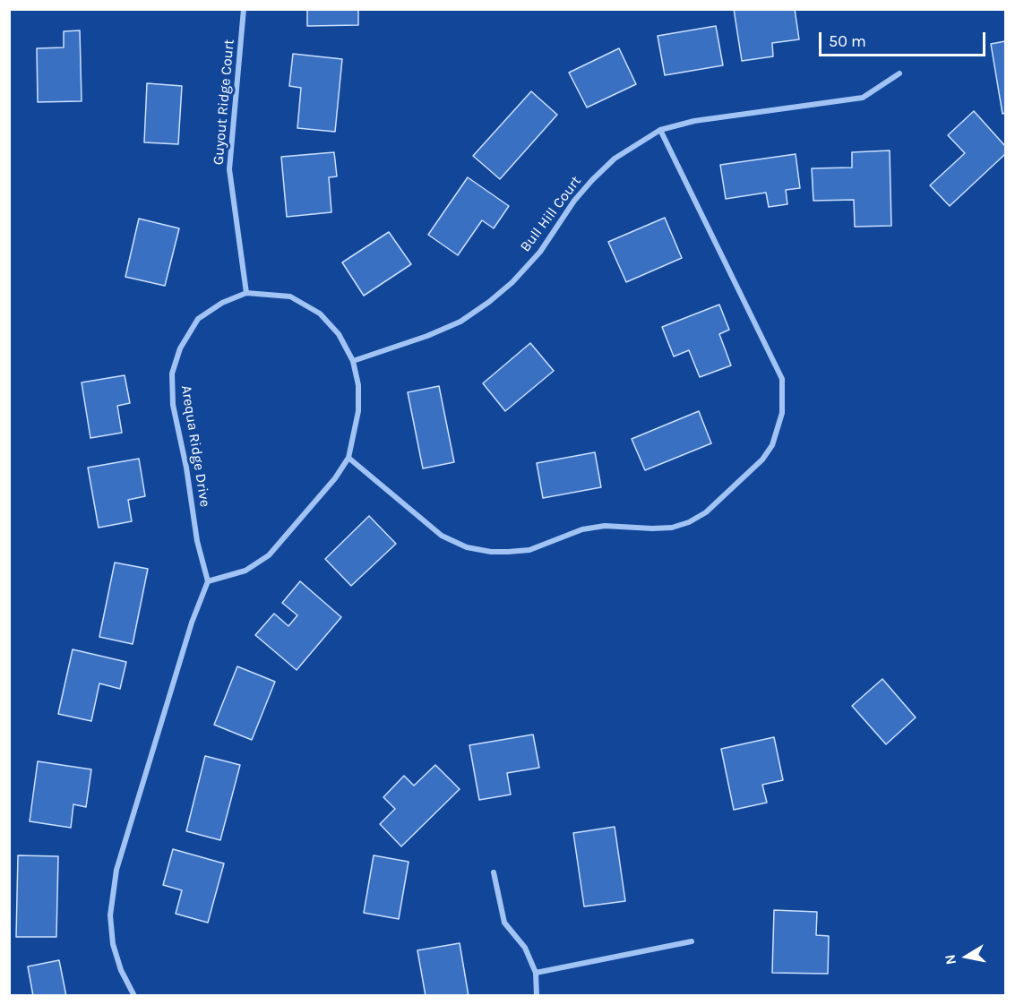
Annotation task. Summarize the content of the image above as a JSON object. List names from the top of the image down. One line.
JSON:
{"streets":{"street":["Guyout Ridge Court","Bull Hill Court","Arequa Ridge Drive"]},"crossings":[["Guyout Ridge Court","Arequa Ridge Drive"],["Bull Hill Court","Arequa Ridge Drive"]],"scale_bar":"50 m","north":"left"}
